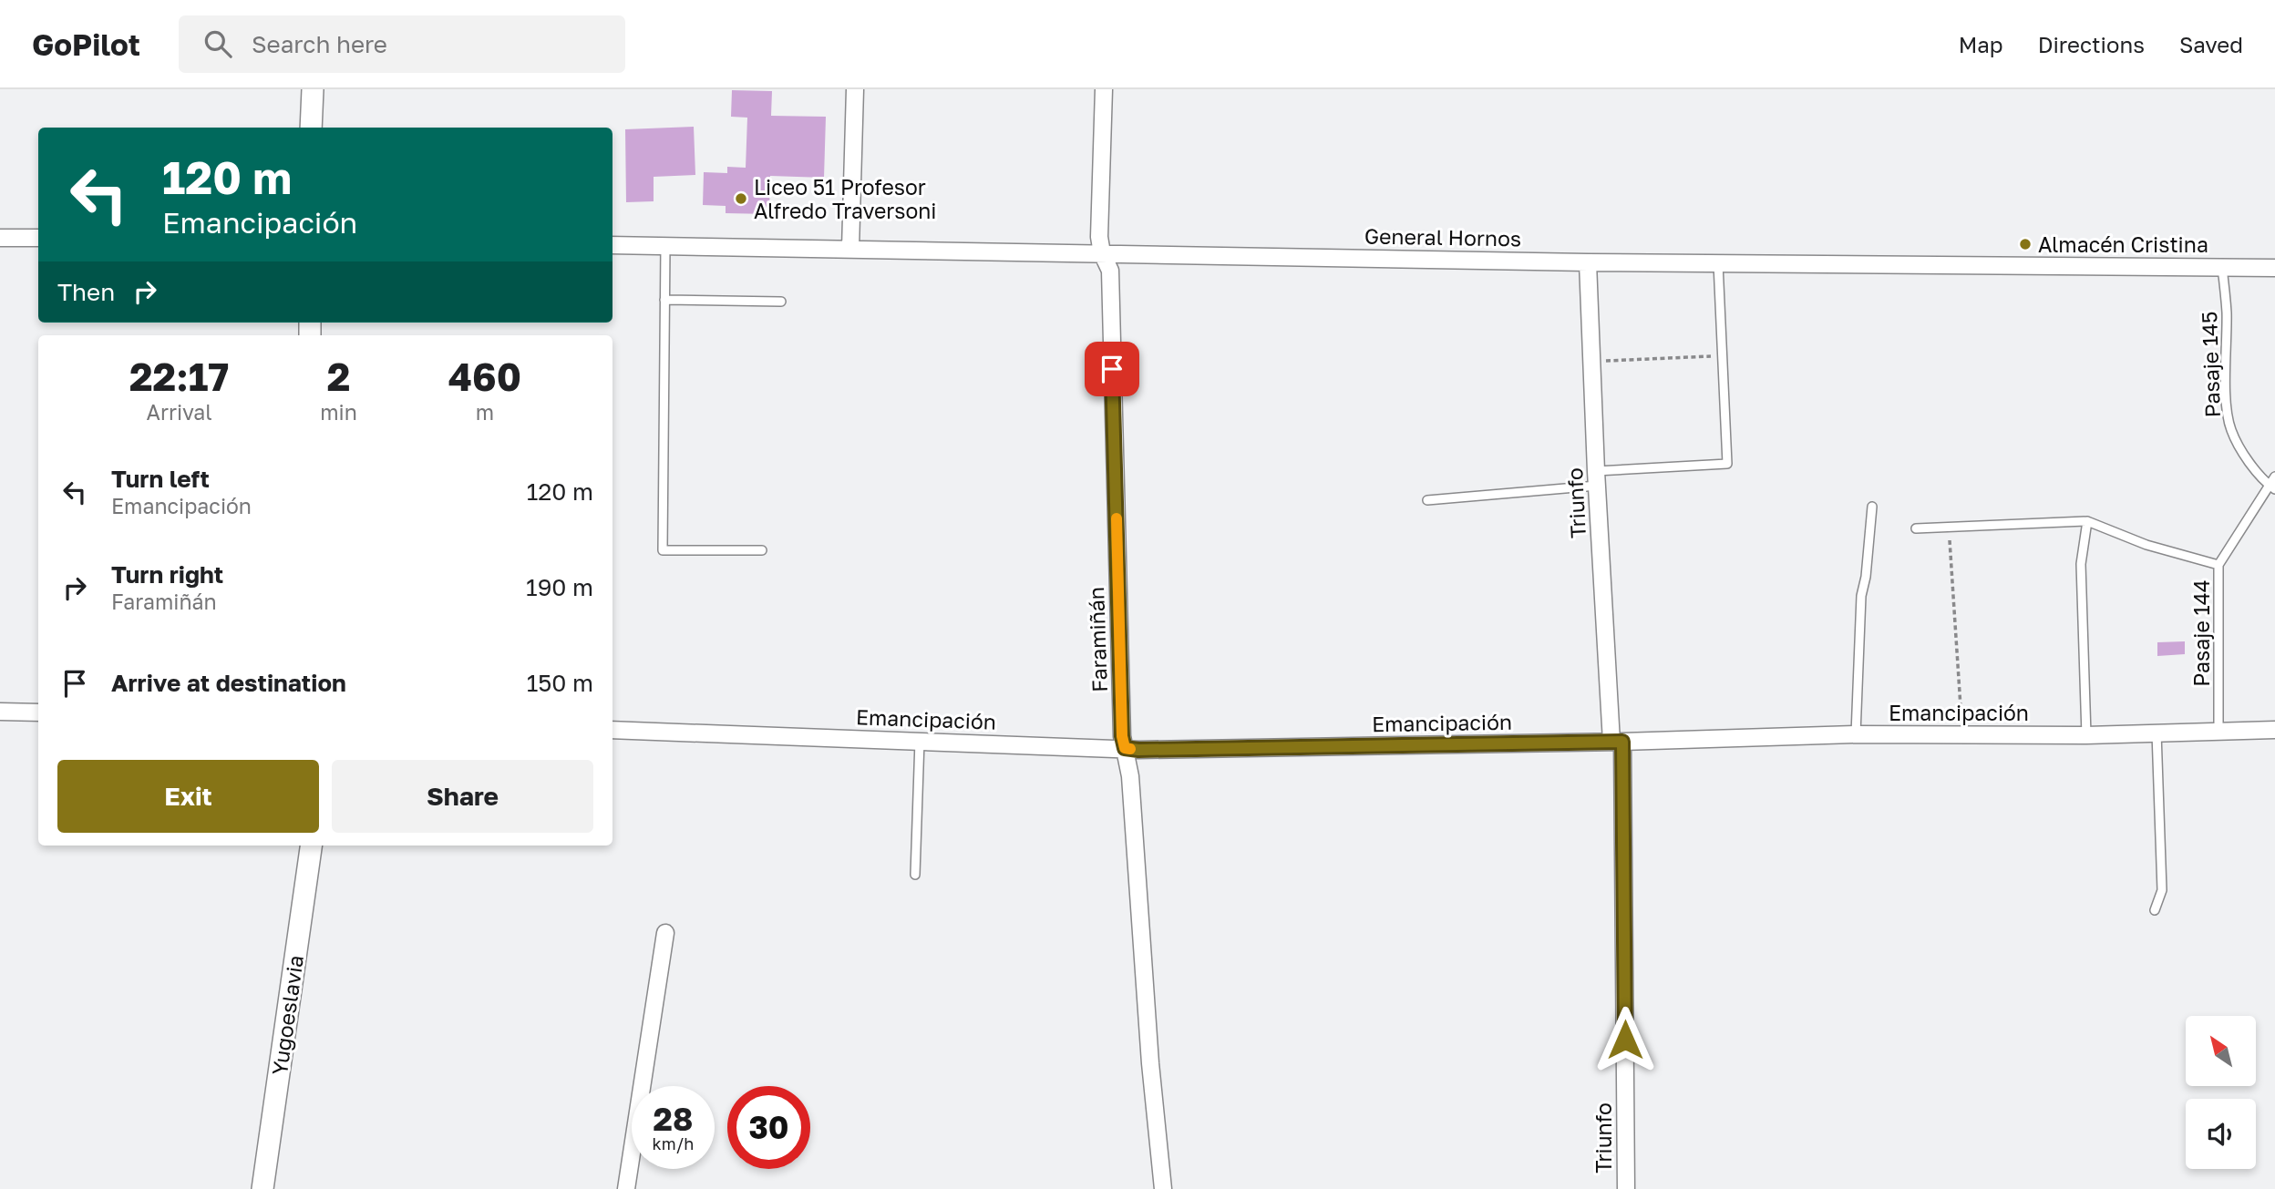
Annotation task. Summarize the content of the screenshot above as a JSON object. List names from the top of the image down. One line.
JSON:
{"streets":{"street":["General Hornos","Triunfo","Faramiñán","Emancipación","Yugoeslavia"],"lane":["Pasaje 145","Pasaje 144"]},"crossings":[["General Hornos","Pasaje 145"],["General Hornos","Triunfo"],["General Hornos","Faramiñán"],["Pasaje 145","Pasaje 144"],["Triunfo","Emancipación"],["Pasaje 144","Emancipación"],["Faramiñán","Emancipación"]],"places":["Liceo 51 Profesor Alfredo Traversoni","Almacén Cristina"],"north":"top left","page":{"header":"GoPilot","search":"Search here","nav":["Map","Directions","Saved"],"turn":["120 m","Emancipación"],"then":"Then","eta":["22:17","Arrival","2","min","460","m"],"list":[{"name":"Turn left","note":"Emancipación","value":"120 m"},{"name":"Turn right","note":"Faramiñán","value":"190 m"},{"name":"Arrive at destination","value":"150 m"}],"buttons":["Exit","Share"],"speed":"28 km/h","limit":"30"}}
